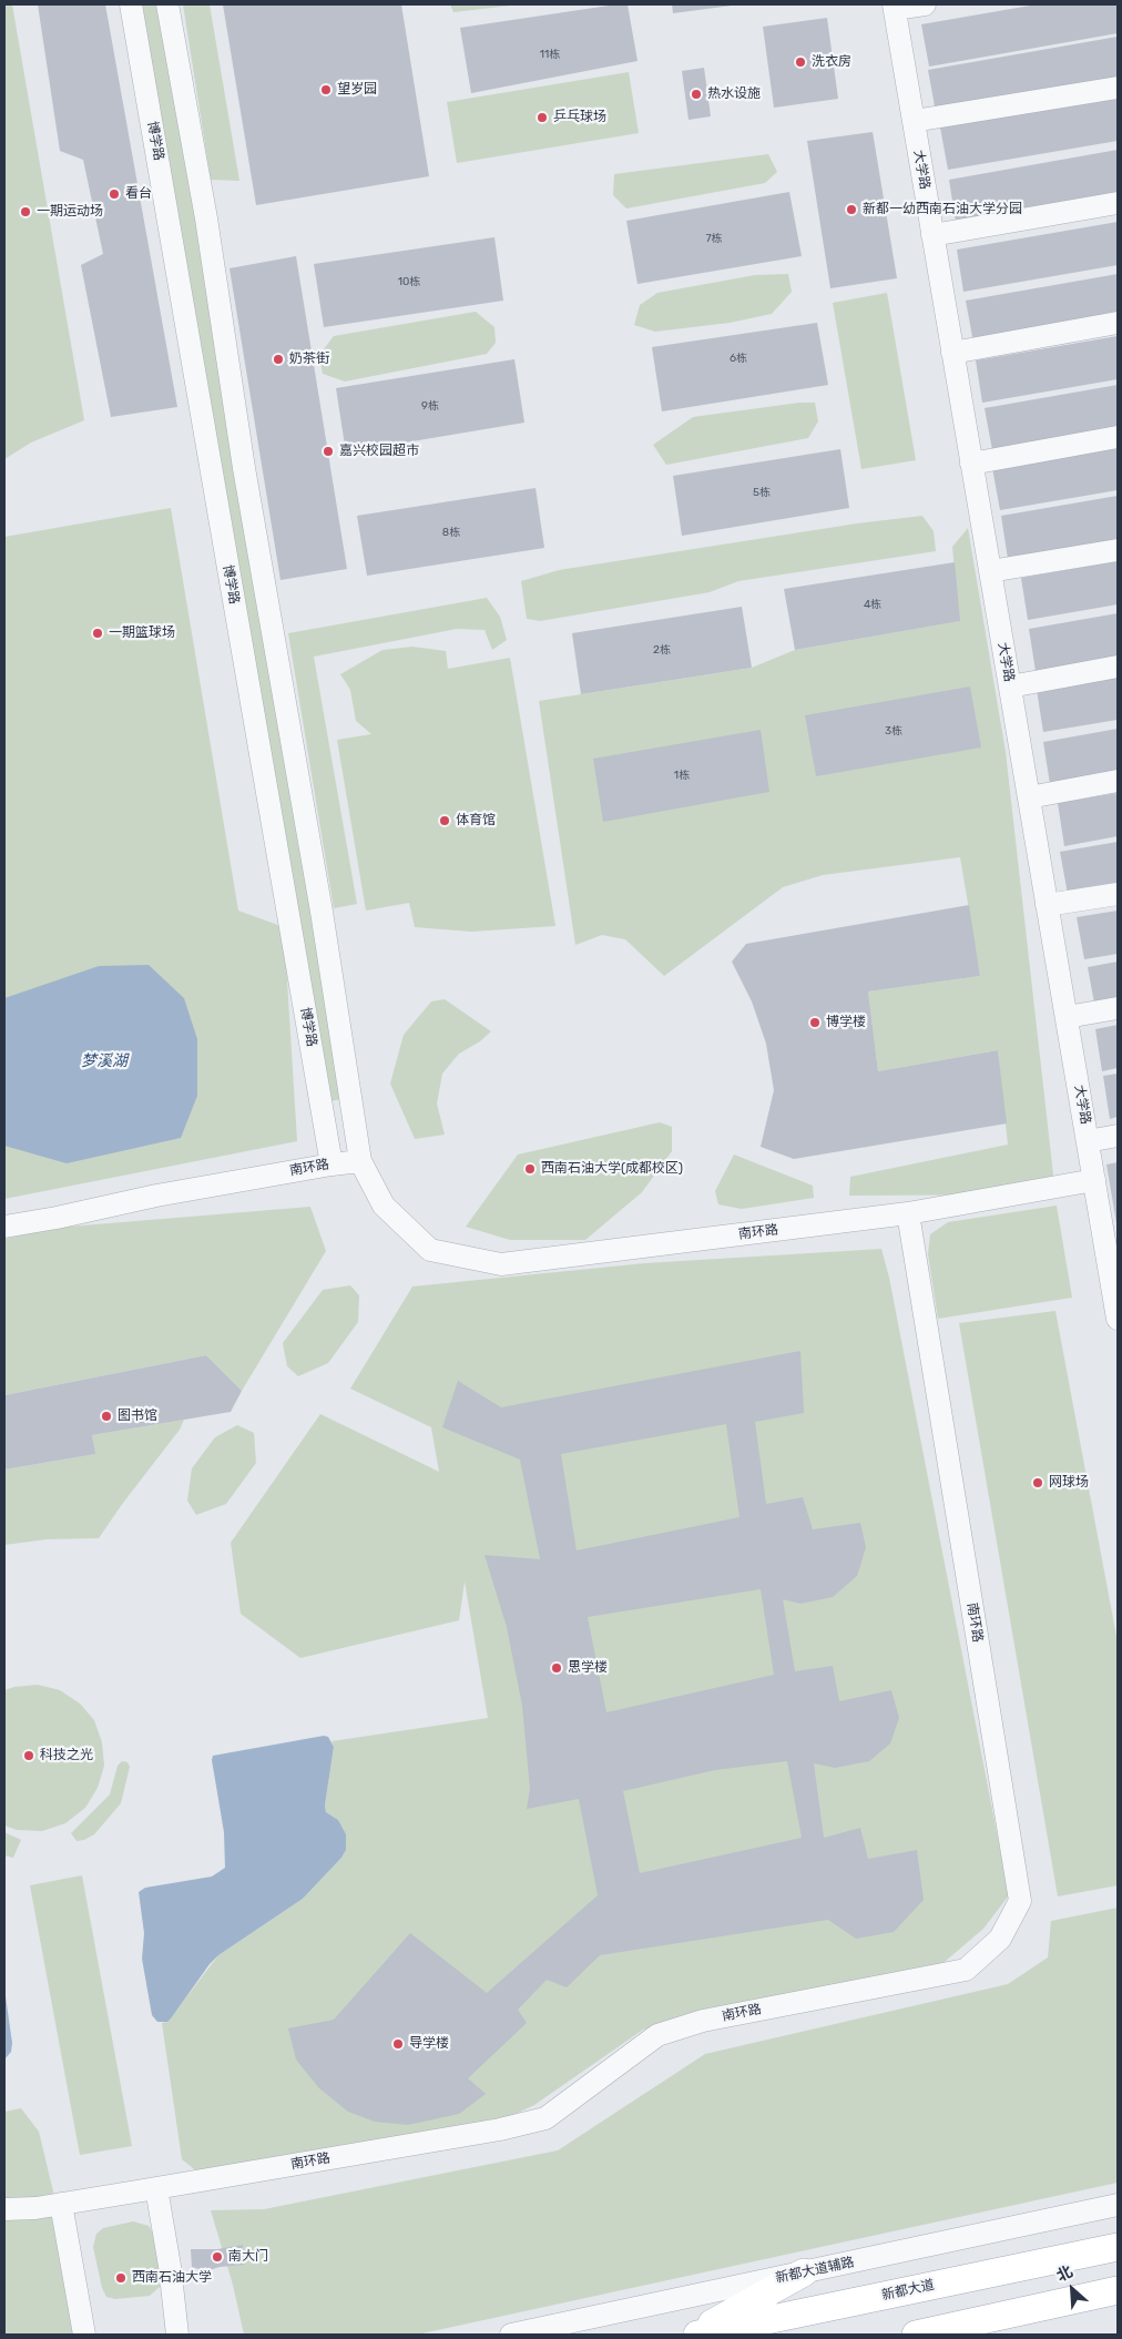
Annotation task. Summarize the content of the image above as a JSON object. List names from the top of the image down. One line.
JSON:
{"streets":{"main road":["新都大道"],"street":["博学路","大学路","南环路","新都大道辅路"]},"crossings":[["博学路","南环路"]],"water":["梦溪湖"],"places":["洗衣房","望岁园","热水设施","乒乓球场","看台","新都一幼西南石油大学分园","一期运动场","奶茶街","嘉兴校园超市","一期篮球场","体育馆","博学楼","西南石油大学(成都校区)","图书馆","网球场","思学楼","科技之光","导学楼","南大门","西南石油大学"],"house_numbers":["11栋","7栋","10栋","6栋","9栋","5栋","8栋","4栋","2栋","3栋","1栋"],"north":"top left"}
